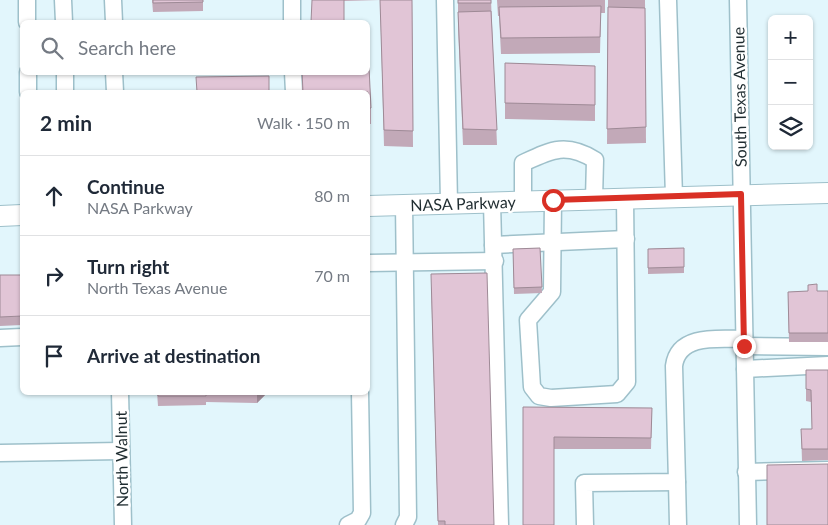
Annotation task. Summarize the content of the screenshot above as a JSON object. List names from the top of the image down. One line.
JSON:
{"streets":{"main road":["NASA Parkway"],"street":["South Texas Avenue","North Walnut"]},"crossings":[["South Texas Avenue","NASA Parkway"]],"page":{"map_buttons":["+","−"],"search":"Search here","heading":["2 min","Walk · 150 m"],"list":[["Continue","NASA Parkway","80 m"],["Turn right","North Texas Avenue","70 m"],"Arrive at destination"]}}
